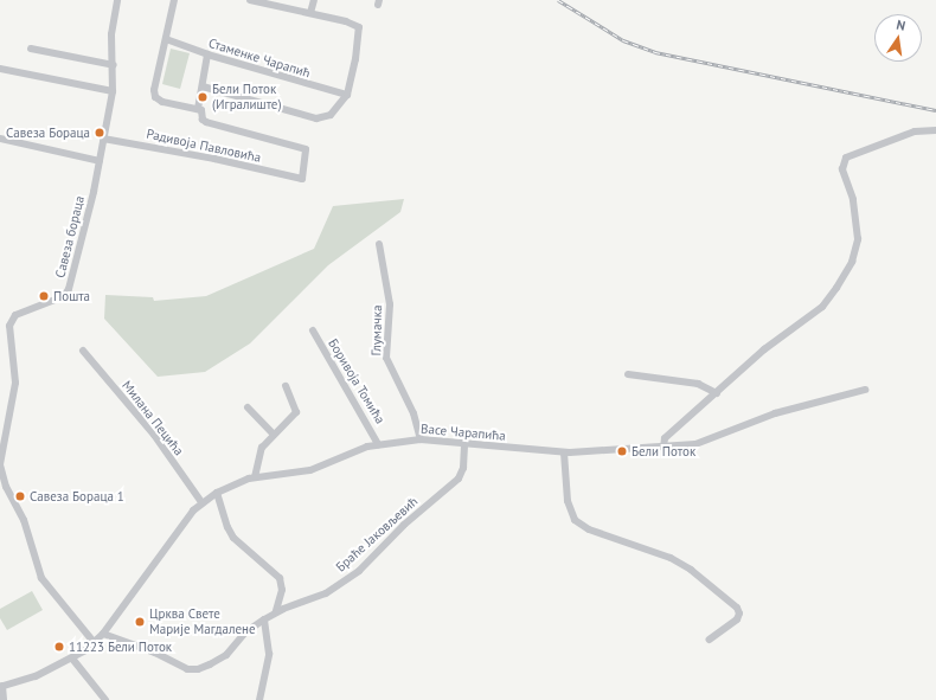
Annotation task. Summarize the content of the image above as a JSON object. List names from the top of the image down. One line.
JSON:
{"streets":{"street":["Стаменке Чарапић","Радивоја Павловића","Савеза бораца","Глумачка","Боривоја Томића","Милана Пецића","Васе Чарапића","Браће Јаковљевић"]},"crossings":[["Радивоја Павловића","Савеза бораца"],["Савеза бораца","Васе Чарапића"],["Глумачка","Васе Чарапића"],["Боривоја Томића","Васе Чарапића"],["Милана Пецића","Васе Чарапића"],["Васе Чарапића","Браће Јаковљевић"]],"places":["Бели Поток (Игралиште)","Савеза Бораца","Пошта","Бели Поток","Савеза Бораца 1","Црква Свете Марије Магдалене","11223 Бели Поток"],"north":"top"}
